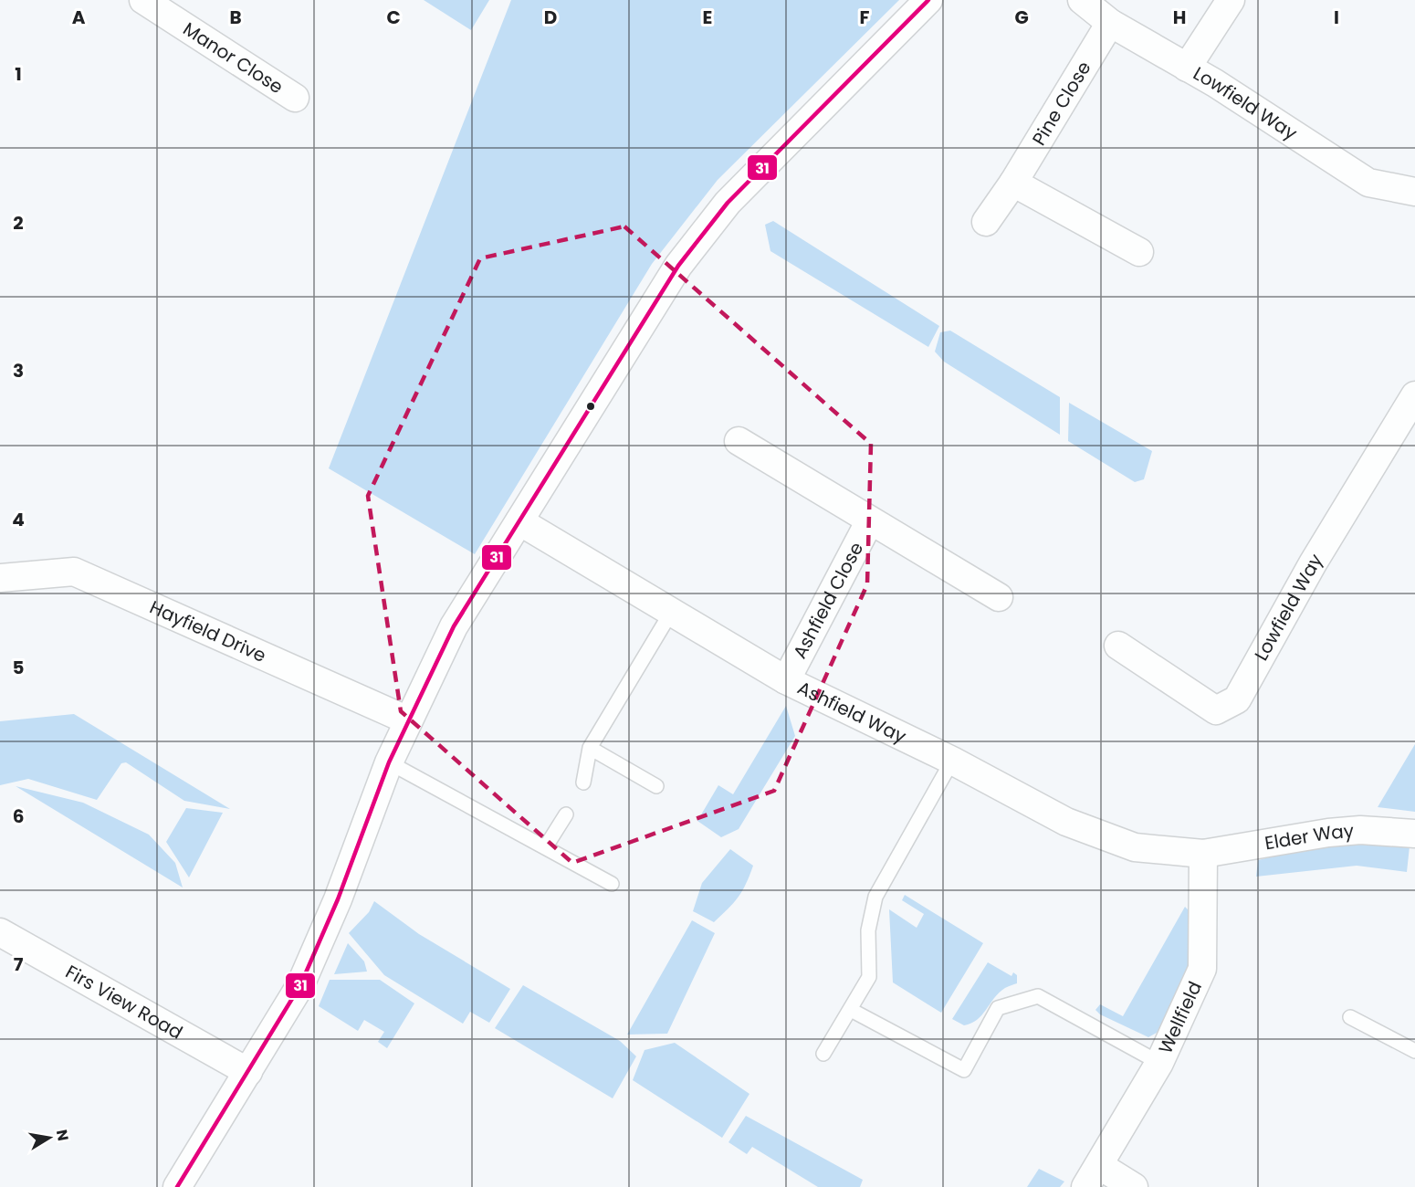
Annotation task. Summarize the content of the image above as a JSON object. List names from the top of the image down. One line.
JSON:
{"streets":{"street":["Manor Close","Pine Close","Lowfield Way","Ashfield Close","Hayfield Drive","Ashfield Way","Elder Way","Firs View Road","Wellfield"]},"crossings":[["Pine Close","Lowfield Way"],["Ashfield Close","Ashfield Way"],["Ashfield Way","Elder Way"],["Ashfield Way","Wellfield"],["Elder Way","Wellfield"]],"lines":["transit line 31"],"north":"right","grid":{"columns":["A","B","C","D","E","F","G","H","I"],"rows":["1","2","3","4","5","6","7"]}}
